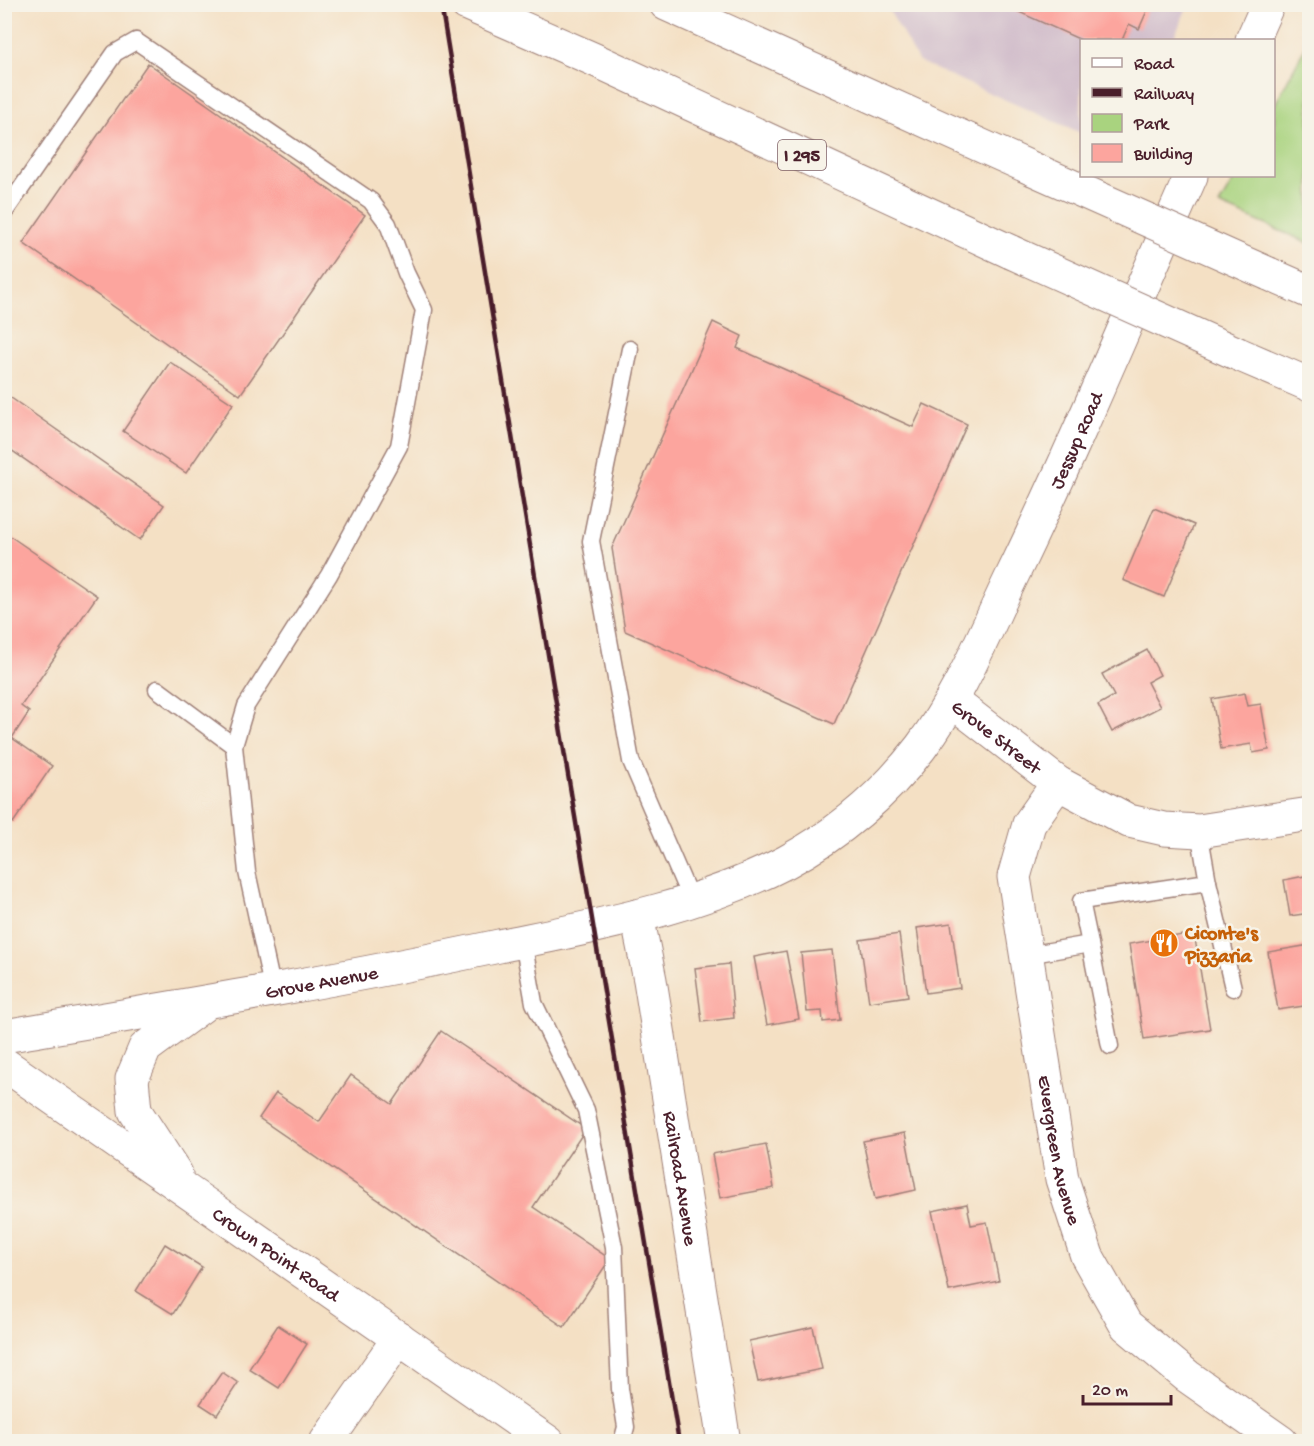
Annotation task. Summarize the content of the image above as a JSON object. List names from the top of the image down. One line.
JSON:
{"streets":{"main road":["I 295","Jessup Road","Grove Street","Grove Avenue","Evergreen Avenue","Railroad Avenue","Crown Point Road"]},"crossings":[["Jessup Road","Grove Street"],["Grove Street","Grove Avenue"],["Grove Street","Evergreen Avenue"],["Grove Street","Railroad Avenue"],["Grove Avenue","Railroad Avenue"]],"places":{"restaurant":["Ciconte's Pizzaria"]},"legend":["Road","Railway","Park","Building"],"scale_bar":"20 m"}
